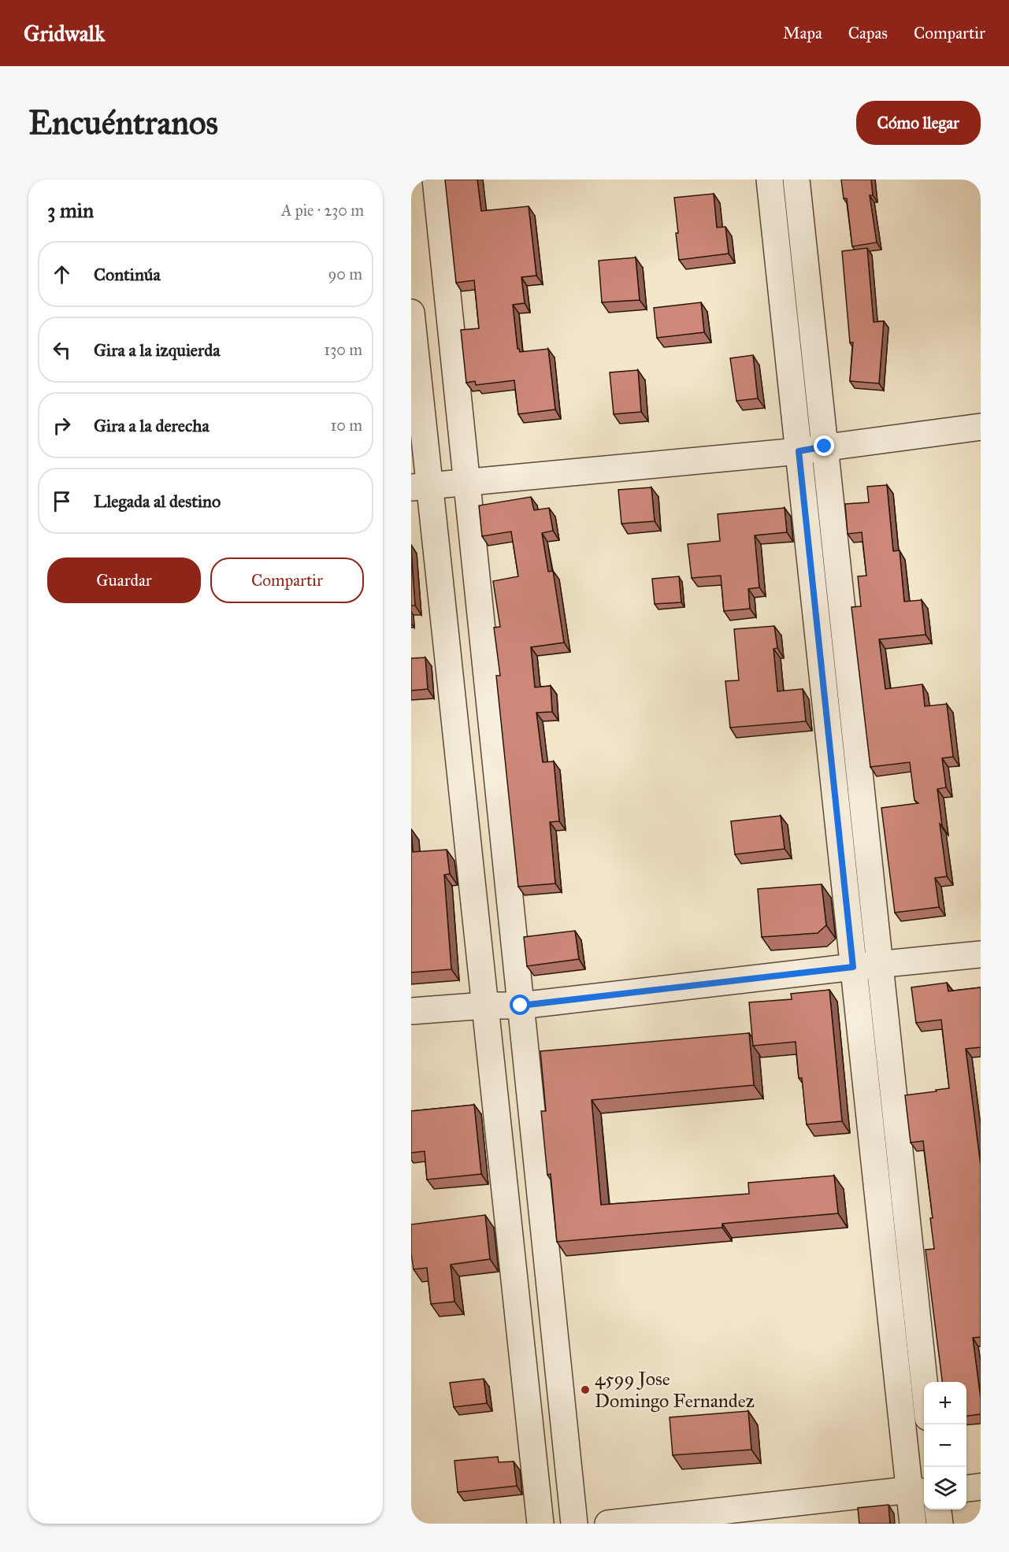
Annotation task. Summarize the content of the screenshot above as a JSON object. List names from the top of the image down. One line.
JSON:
{"places":["4599 Jose Domingo Fernandez"],"page":{"header":"Gridwalk","nav":["Mapa","Capas","Compartir"],"buttons":["Cómo llegar",["Guardar","Compartir"]],"title":"Encuéntranos","heading":["3 min","A pie · 230 m"],"list":[["Continúa","90 m"],["Gira a la izquierda","130 m"],["Gira a la derecha","10 m"],"Llegada al destino"],"map_buttons":["+","−"]}}
